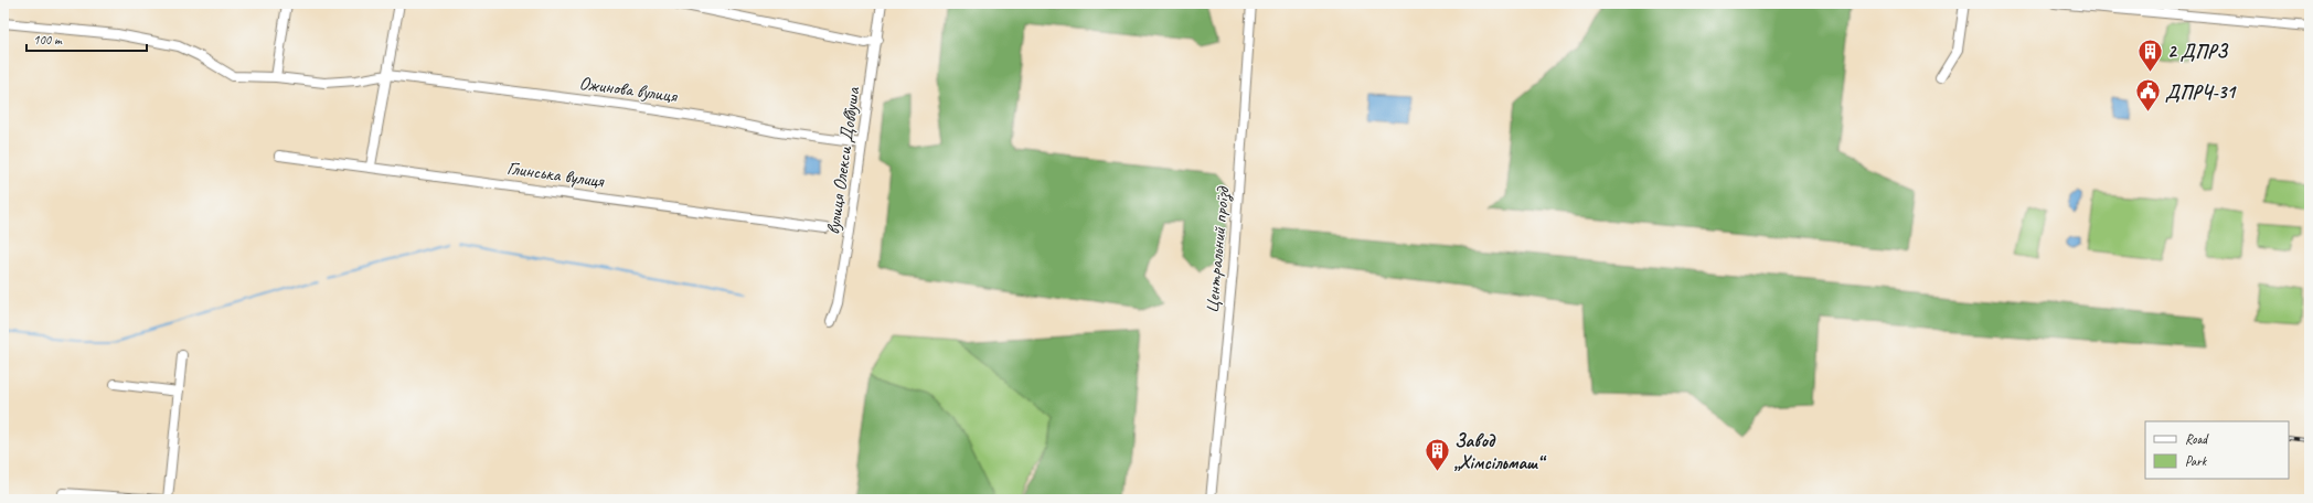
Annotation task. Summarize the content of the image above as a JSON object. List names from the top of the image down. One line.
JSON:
{"streets":{"street":["Ожинова вулиця","вулиця Олекси Довбуша","Глинська вулиця","Центральний проїзд"]},"crossings":[["Ожинова вулиця","вулиця Олекси Довбуша"]],"places":{"building":["2 ДПРЗ","Завод „Хімсільмаш“"],"public building":["ДПРЧ-31"]},"legend":["Road","Park"],"scale_bar":"100 m"}
